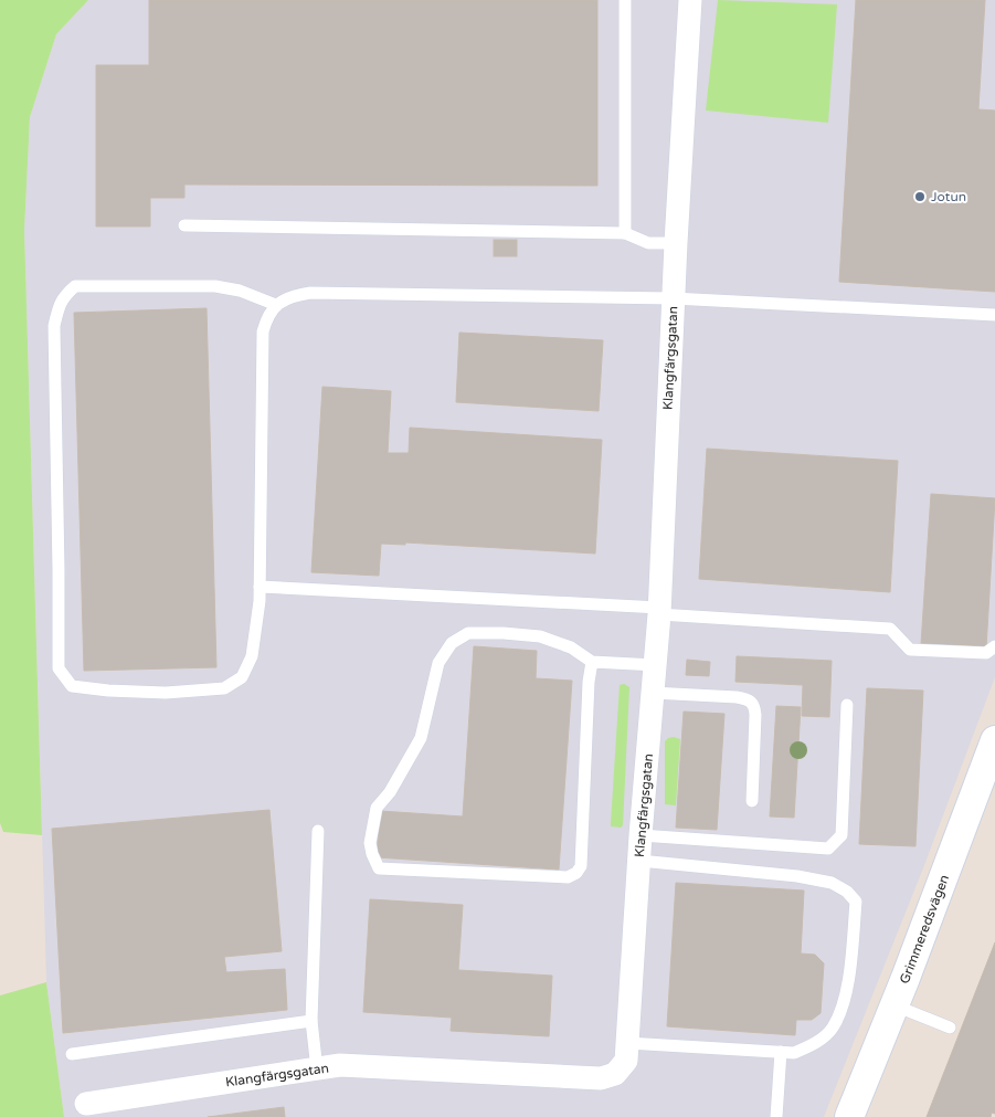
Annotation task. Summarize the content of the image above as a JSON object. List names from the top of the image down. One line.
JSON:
{"streets":{"street":["Klangfärgsgatan","Grimmeredsvägen"]},"places":["Jotun"]}
